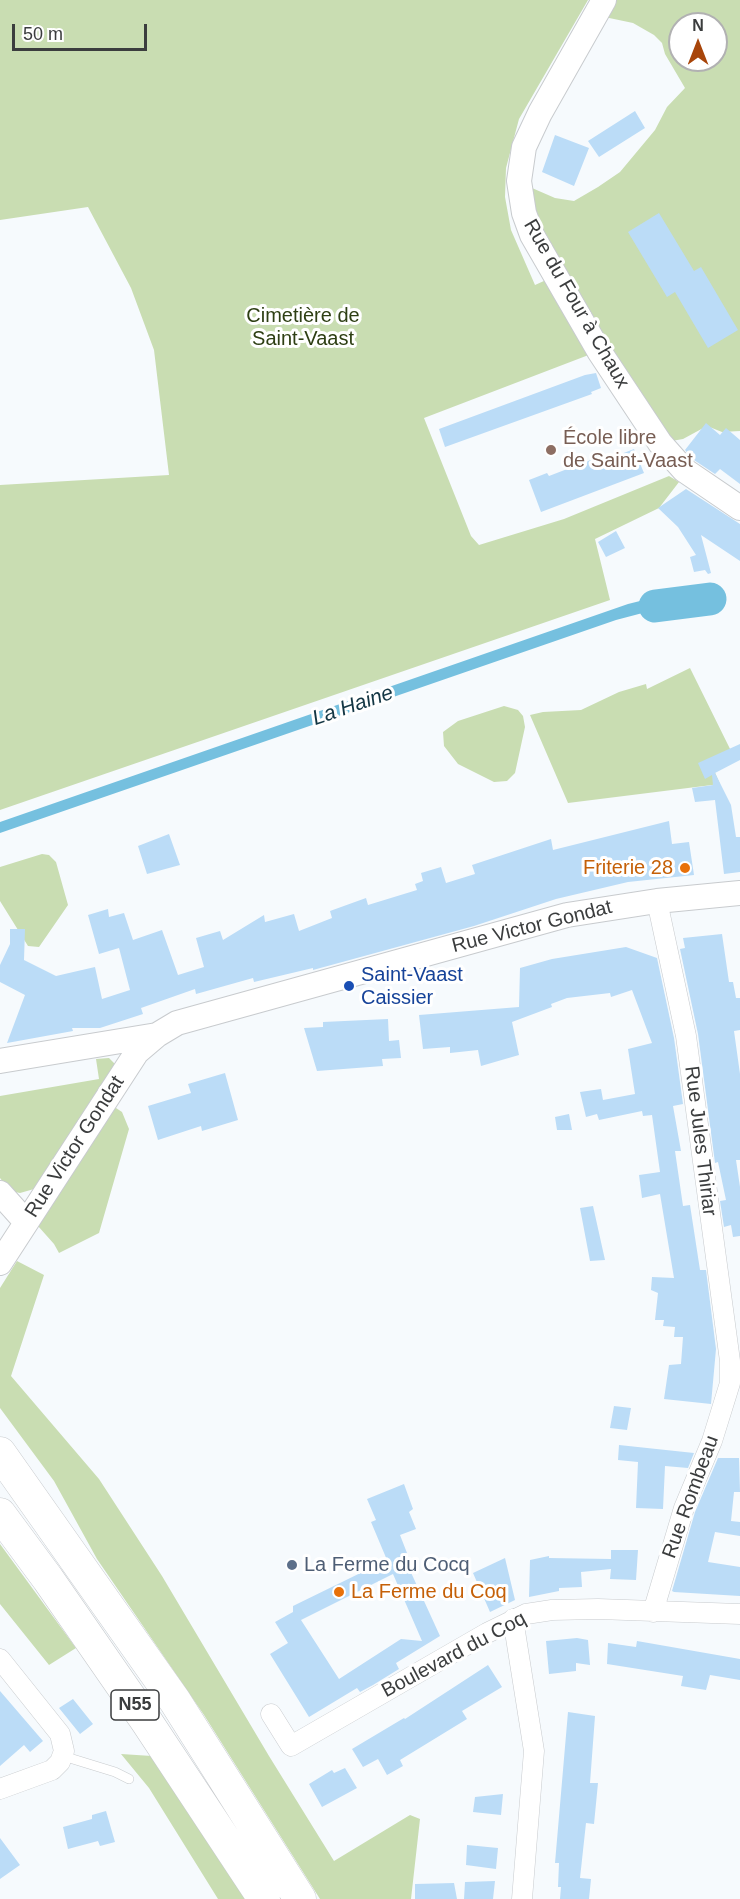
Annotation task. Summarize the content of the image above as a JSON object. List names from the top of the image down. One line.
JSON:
{"streets":{"highway":["N55"],"street":["Rue du Four à Chaux","Rue Victor Gondat","Rue Jules Thiriar","Rue Rombeau","Boulevard du Coq"]},"crossings":[["Rue Victor Gondat","Rue Jules Thiriar"],["Rue Jules Thiriar","Rue Rombeau"],["Rue Rombeau","Boulevard du Coq"]],"water":["La Haine"],"parks":["Cimetière de Saint-Vaast"],"places":["École libre de Saint-Vaast","Friterie 28","Saint-Vaast Caissier","La Ferme du Cocq","La Ferme du Coq"],"scale_bar":"50 m","north":"top"}
